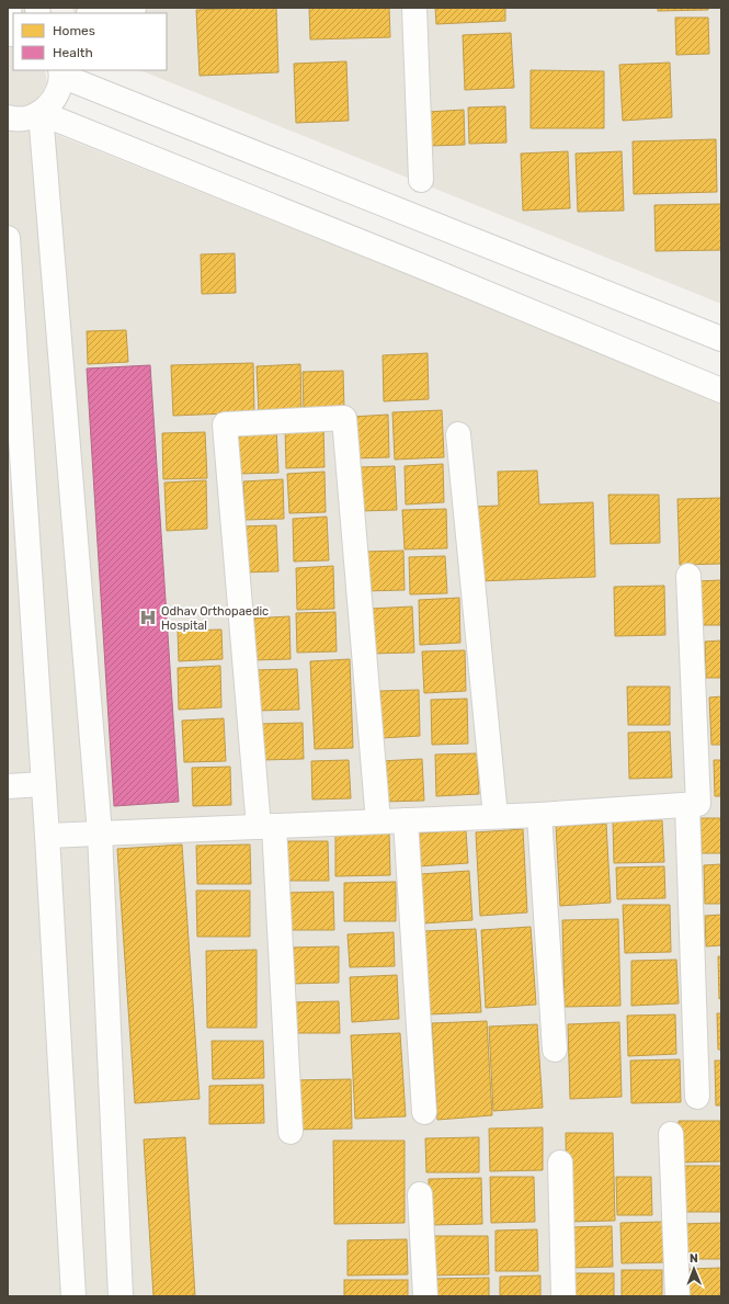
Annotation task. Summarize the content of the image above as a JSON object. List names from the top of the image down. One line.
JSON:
{"places":{"hospital":["Odhav Orthopaedic Hospital"]},"legend":["Homes","Health"],"north":"top"}
